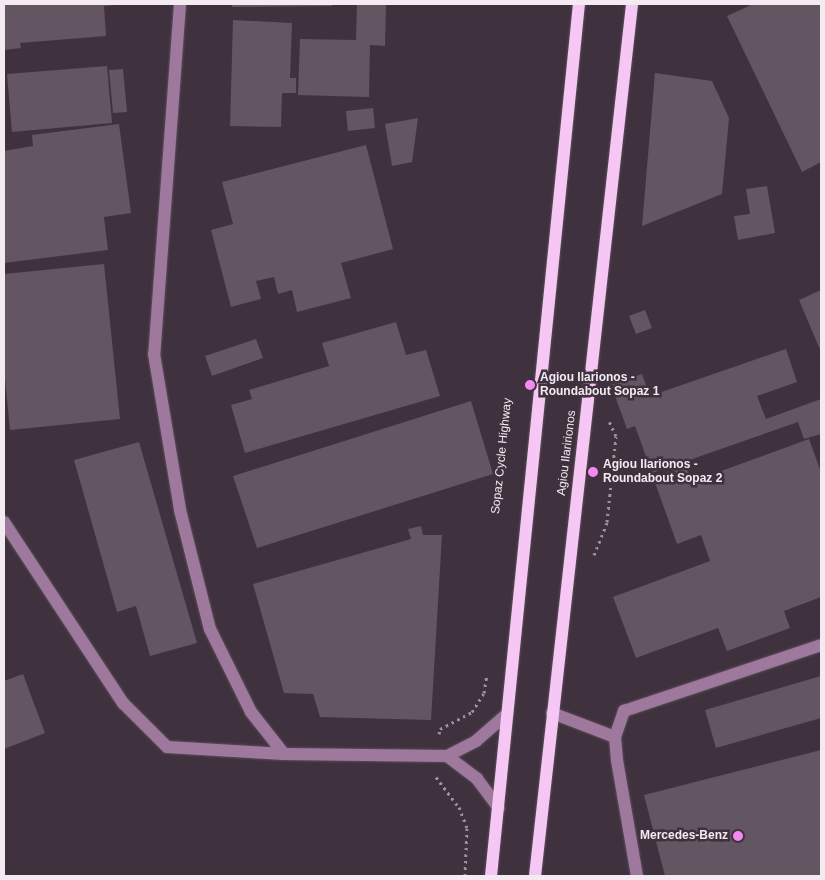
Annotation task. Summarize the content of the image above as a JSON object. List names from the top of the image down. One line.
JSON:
{"streets":{"main road":["Agiou Ilaririonos"]},"places":["Agiou Ilarionos - Roundabout Sopaz 1","Agiou Ilarionos - Roundabout Sopaz 2","Mercedes-Benz"]}
